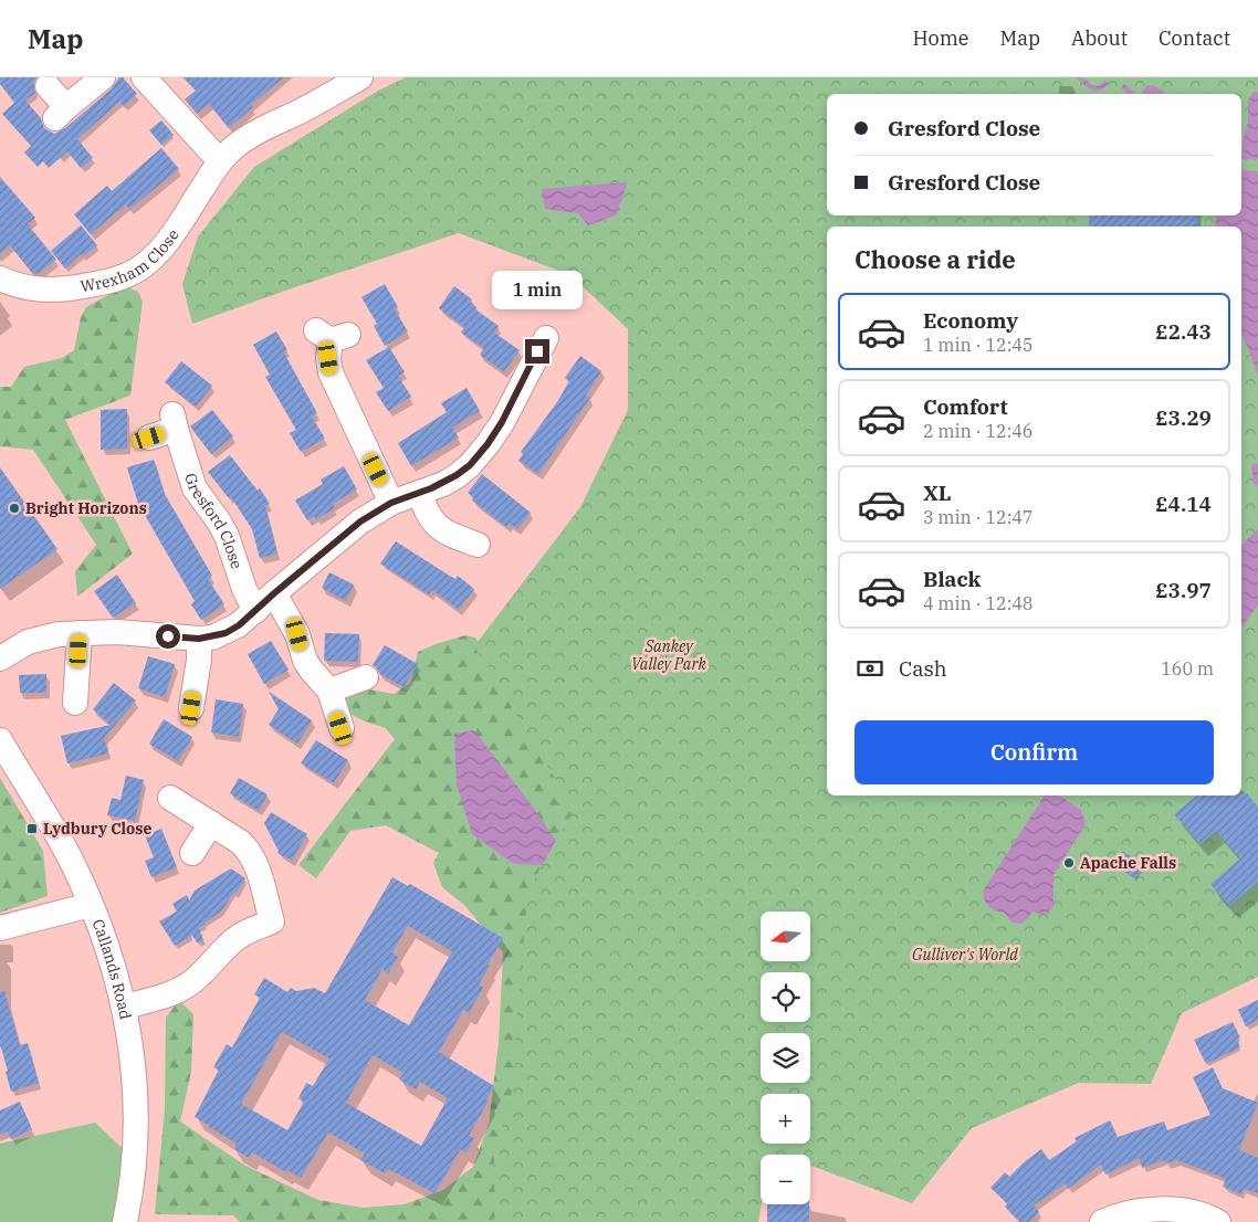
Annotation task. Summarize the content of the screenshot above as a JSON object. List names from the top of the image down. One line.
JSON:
{"streets":{"street":["Wrexham Close","Gresford Close","Callands Road"]},"parks":["Sankey Valley Park","Gulliver's World"],"places":{"other":["Bright Horizons","Apache Falls"],"transit":["Lydbury Close"]},"north":"left","page":{"header":"Map","nav":["Home","Map","About","Contact"],"banner":["Gresford Close","Gresford Close"],"heading":"Choose a ride","bubble":"1 min","list":[{"name":"Economy","note":"1 min · 12:45","value":"£2.43"},{"name":"Comfort","note":"2 min · 12:46","value":"£3.29"},{"name":"XL","note":"3 min · 12:47","value":"£4.14"},{"name":"Black","note":"4 min · 12:48","value":"£3.97"}],"pay":["Cash","160 m"],"buttons":"Confirm","map_buttons":["+","−"]}}
